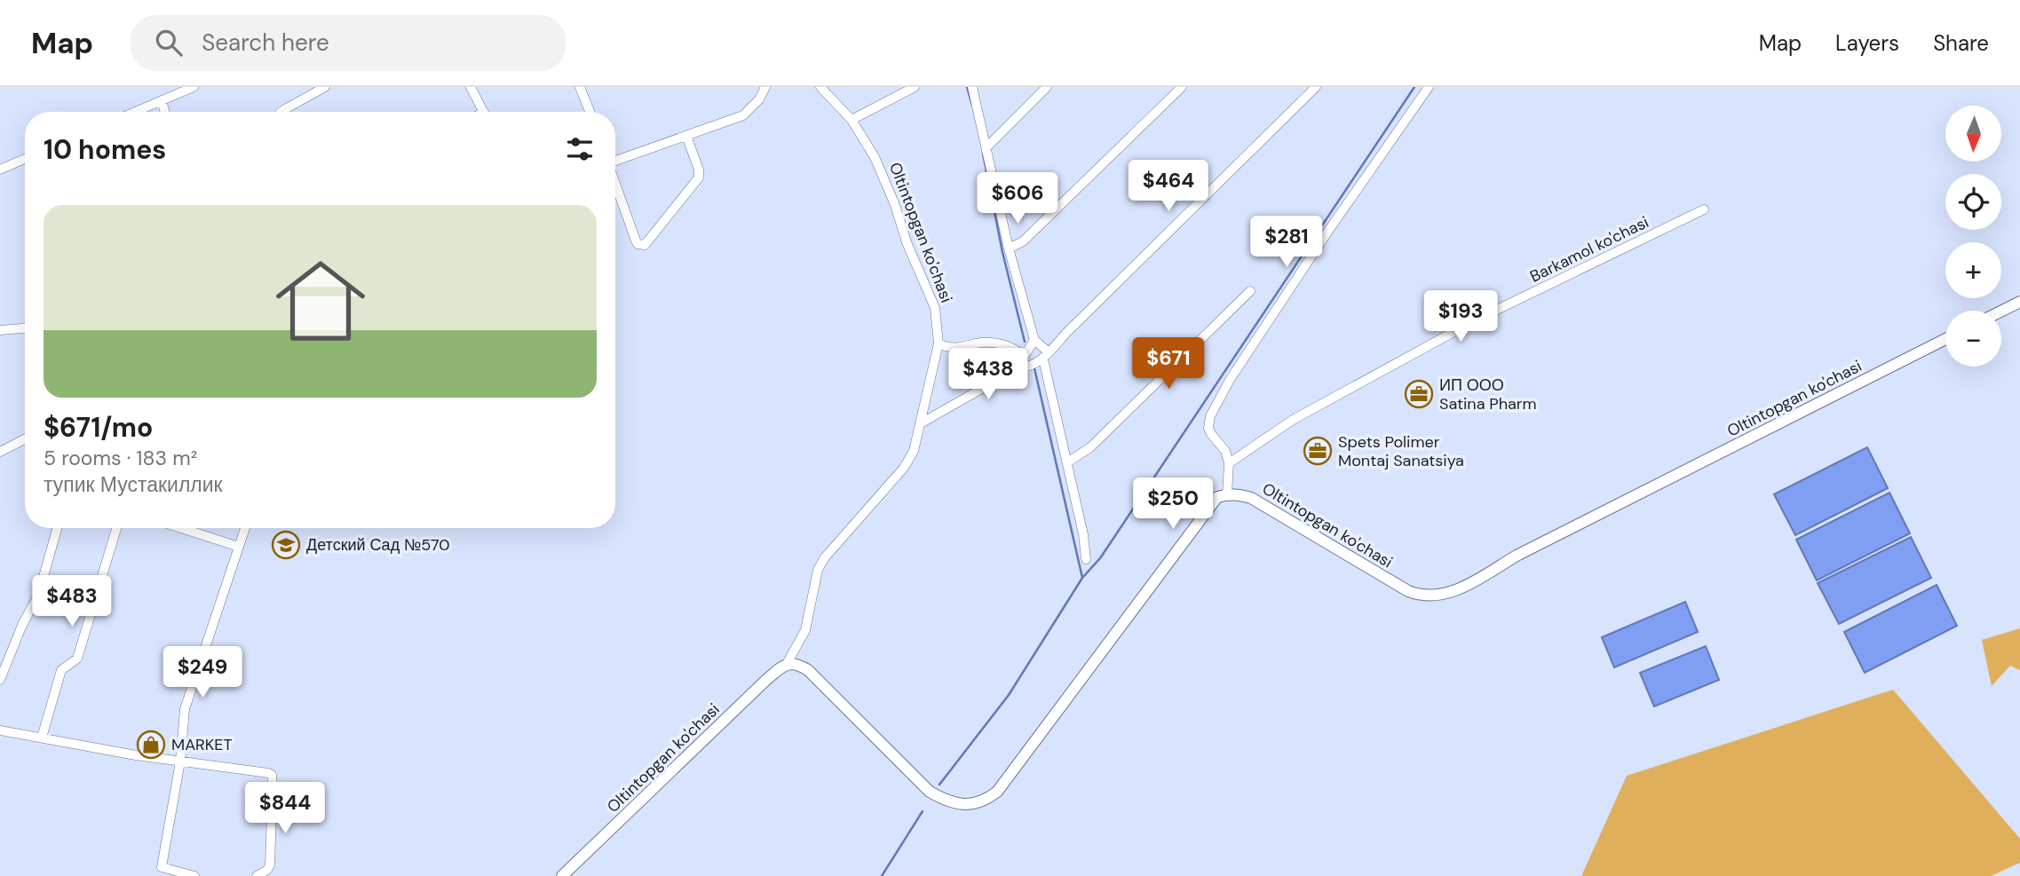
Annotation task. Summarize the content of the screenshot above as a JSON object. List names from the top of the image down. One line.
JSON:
{"streets":{"street":["Oltintopgan ko'chasi","Barkamol ko'chasi"]},"places":{"office":["ИП ООО Satina Pharm","Spets Polimer Montaj Sanatsiya"],"school or university":["Детский Сад №570"],"shop":["MARKET"]},"north":"bottom","page":{"header":"Map","search":"Search here","nav":["Map","Layers","Share"],"map_buttons":["+","−"],"heading":"10 homes","price":["$464","$606","$281","$193","$671","$438","$250","$483","$249","$844"],"list":[{"name":"$671/mo","note":"5 rooms · 183 m² · тупик Мустакиллик"}]}}
